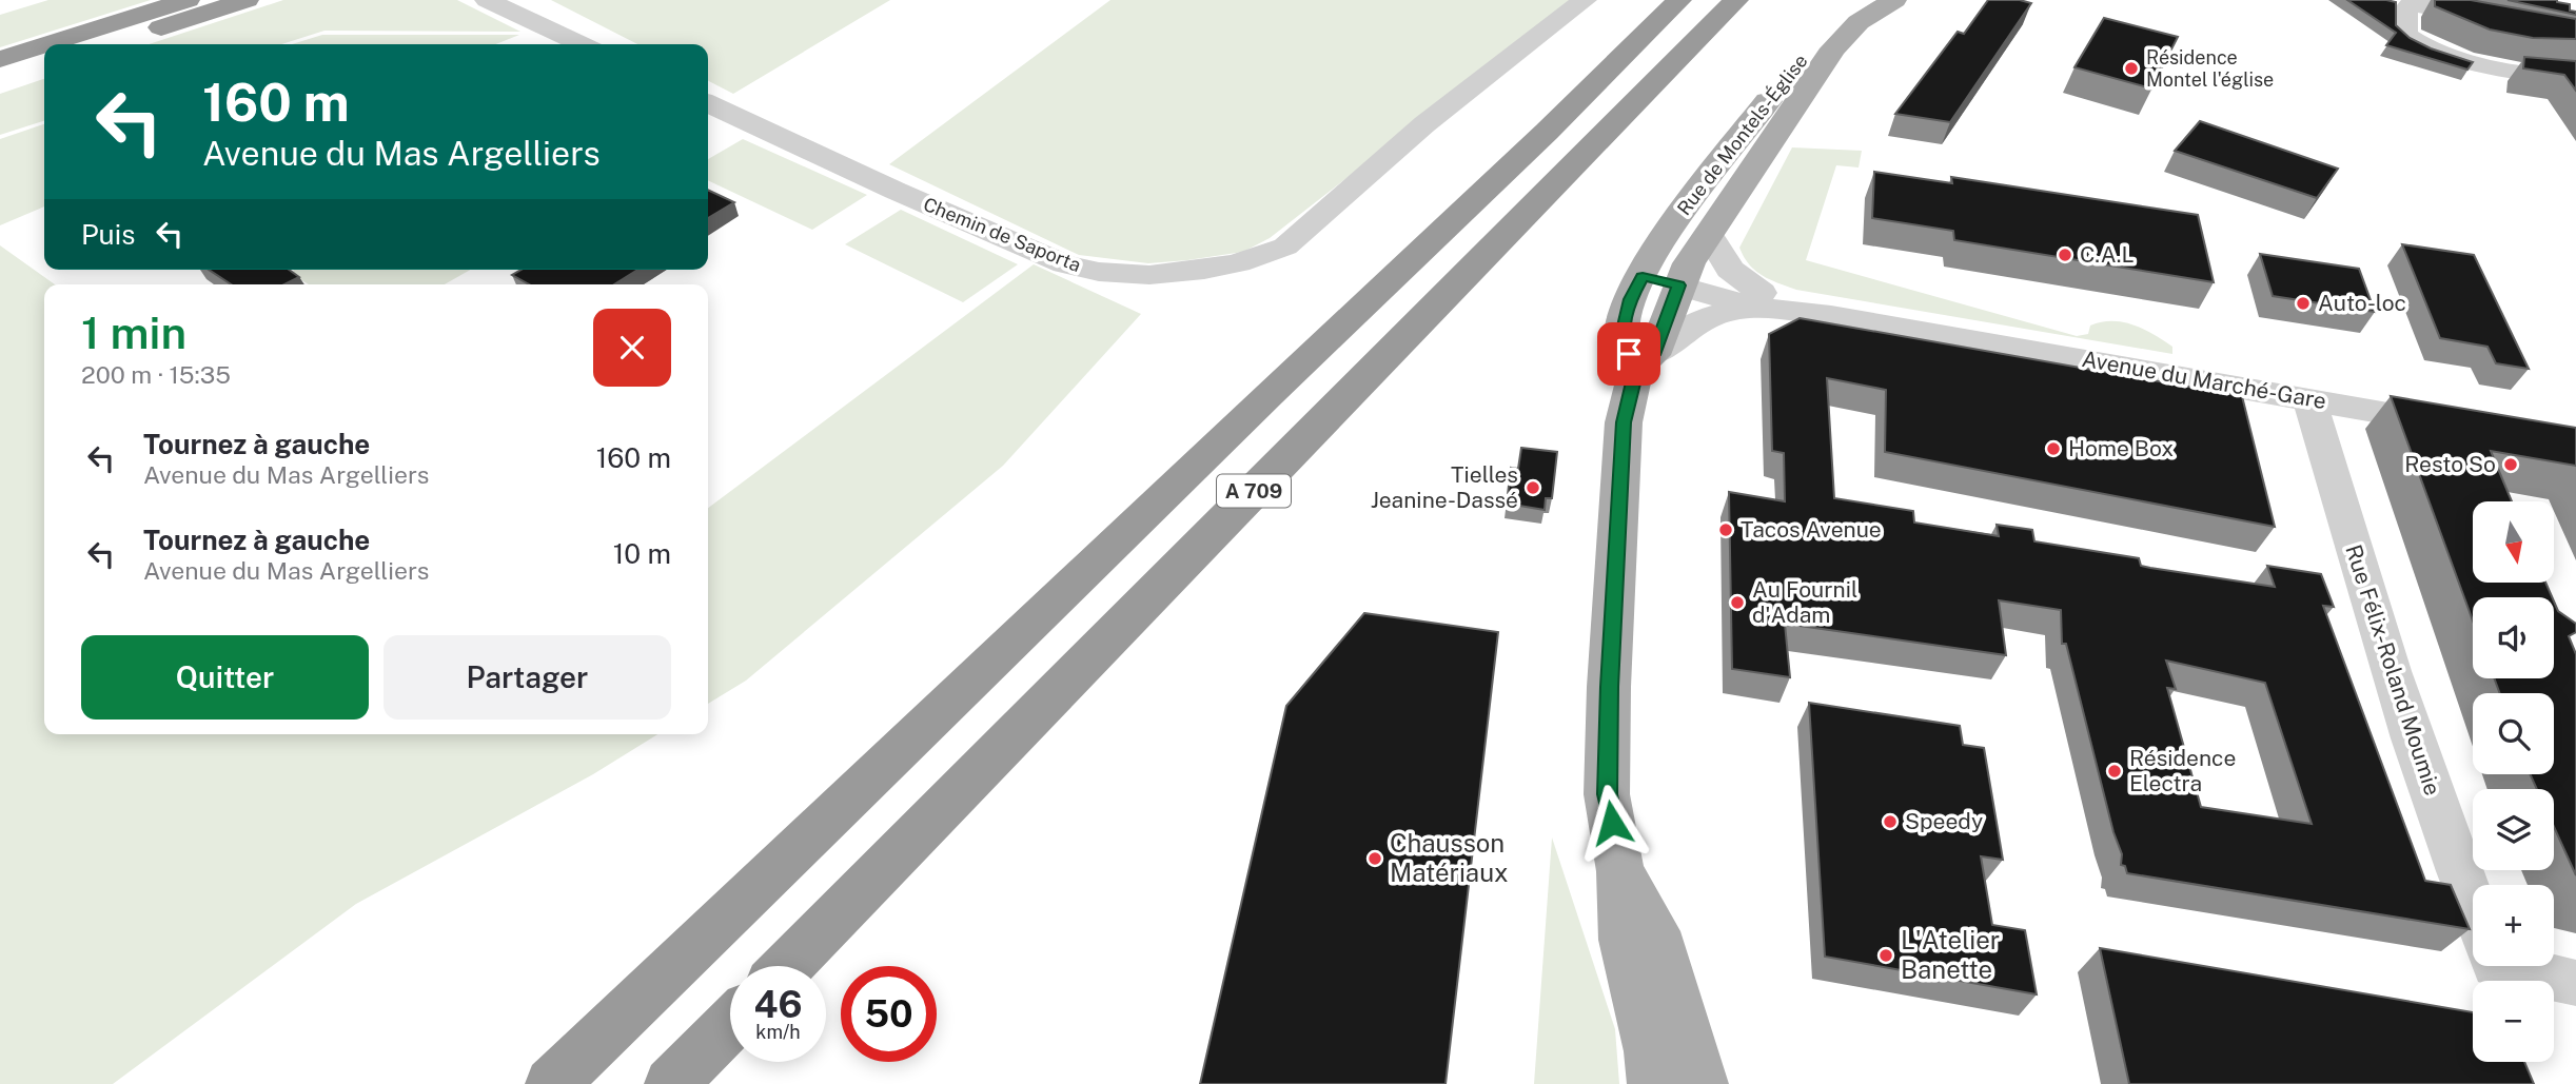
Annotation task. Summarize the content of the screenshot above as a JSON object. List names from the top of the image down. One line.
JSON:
{"streets":{"highway":["A 709"],"main road":["Rue de Montels-Église"],"street":["Chemin de Saporta","Avenue du Marché-Gare","Rue Félix-Roland Moumie"]},"crossings":[["Rue de Montels-Église","Avenue du Marché-Gare"],["Avenue du Marché-Gare","Rue Félix-Roland Moumie"]],"places":["Résidence Montel l'église","C.A.L","Auto-loc","Home Box","Resto So","Tielles Jeanine-Dassé","Tacos Avenue","Au Fournil d'Adam","Résidence Electra","Speedy","Chausson Matériaux","L'Atelier Banette"],"north":"bottom","page":{"turn":["160 m","Avenue du Mas Argelliers"],"then":"Puis","heading":["1 min","200 m · 15:35"],"list":[{"name":"Tournez à gauche","note":"Avenue du Mas Argelliers","value":"160 m"},{"name":"Tournez à gauche","note":"Avenue du Mas Argelliers","value":"10 m"}],"map_buttons":["+","−"],"buttons":["Quitter","Partager"],"speed":"46 km/h","limit":"50"}}
